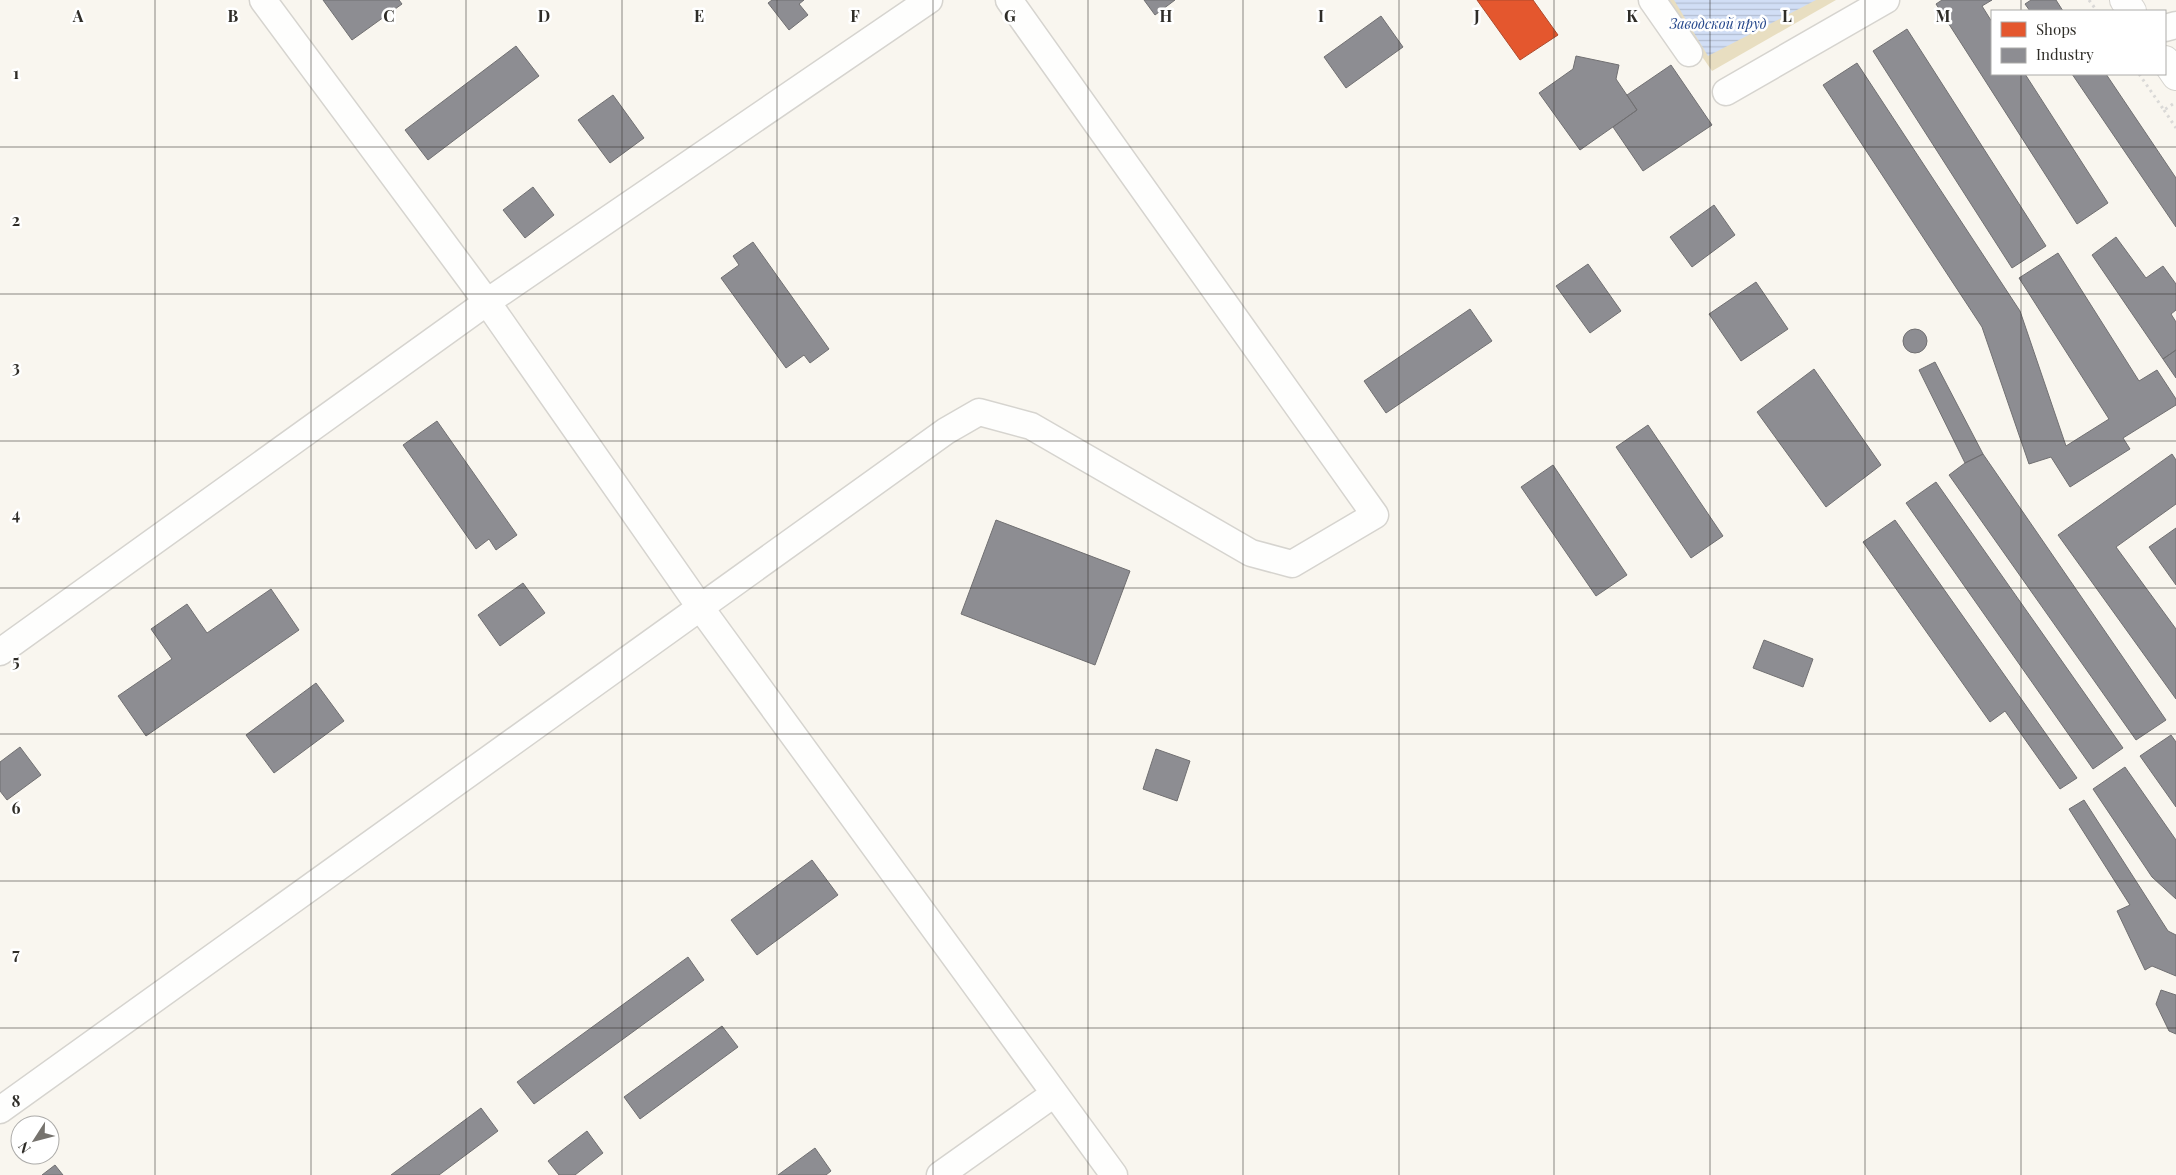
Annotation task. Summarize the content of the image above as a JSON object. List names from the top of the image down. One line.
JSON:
{"water":["Заводской пруд"],"legend":["Shops","Industry"],"north":"bottom left","grid":{"columns":["A","B","C","D","E","F","G","H","I","J","K","L","M"],"rows":["1","2","3","4","5","6","7","8"]}}
